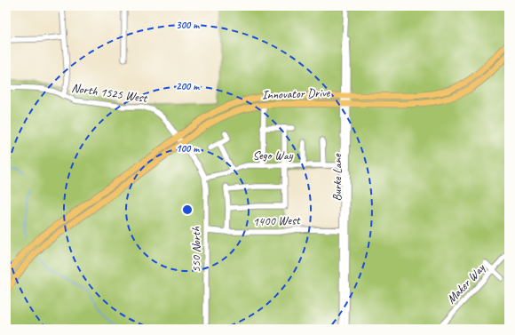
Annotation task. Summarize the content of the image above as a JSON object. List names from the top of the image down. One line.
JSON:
{"streets":{"main road":["Innovator Drive"],"street":["North 1525 West","Sego Way","Burke Lane","1400 West","550 North","Maker Way"]},"crossings":[["North 1525 West","Innovator Drive"],["North 1525 West","550 North"],["Innovator Drive","Burke Lane"],["Innovator Drive","550 North"],["Sego Way","Burke Lane"],["Sego Way","550 North"],["Burke Lane","1400 West"],["1400 West","550 North"]],"rings":["300 m","200 m","100 m"]}
